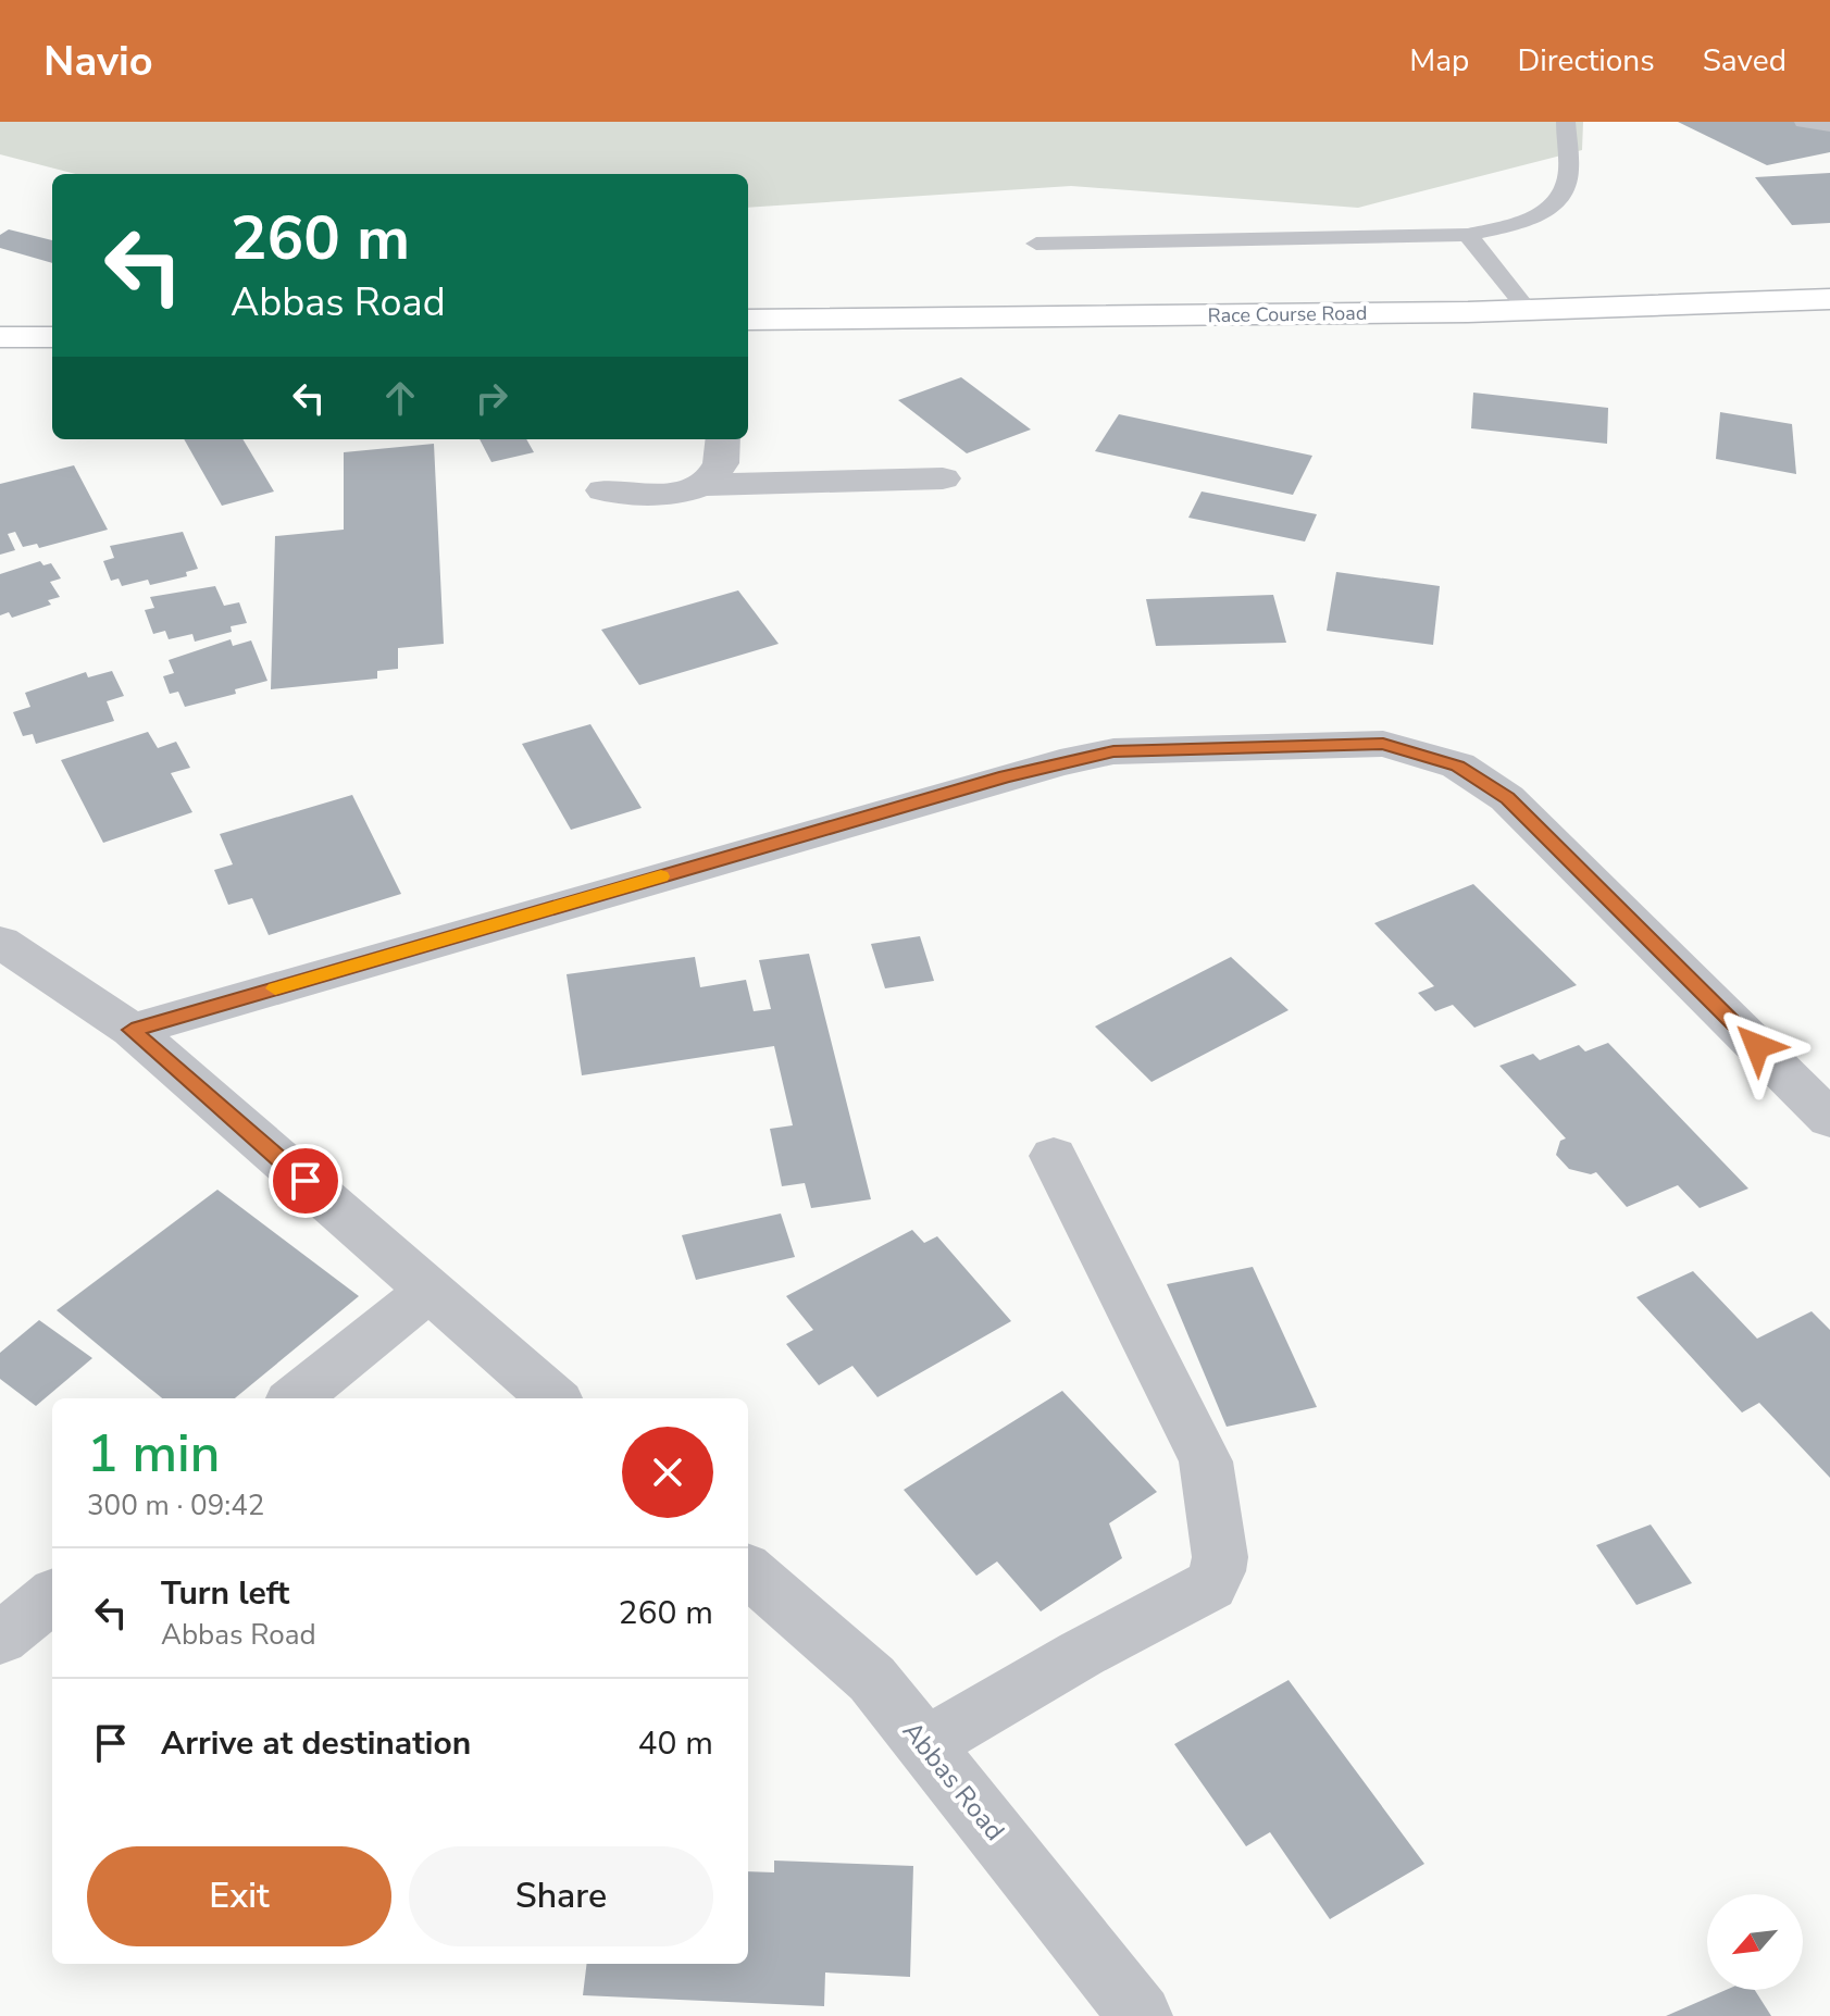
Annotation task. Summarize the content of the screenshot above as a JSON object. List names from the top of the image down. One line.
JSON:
{"streets":{"street":["Race Course Road","Abbas Road"]},"north":"bottom left","page":{"header":"Navio","nav":["Map","Directions","Saved"],"turn":["260 m","Abbas Road"],"heading":["1 min","300 m · 09:42"],"list":[{"name":"Turn left","note":"Abbas Road","value":"260 m"},{"name":"Arrive at destination","value":"40 m"}],"buttons":["Exit","Share"]}}
